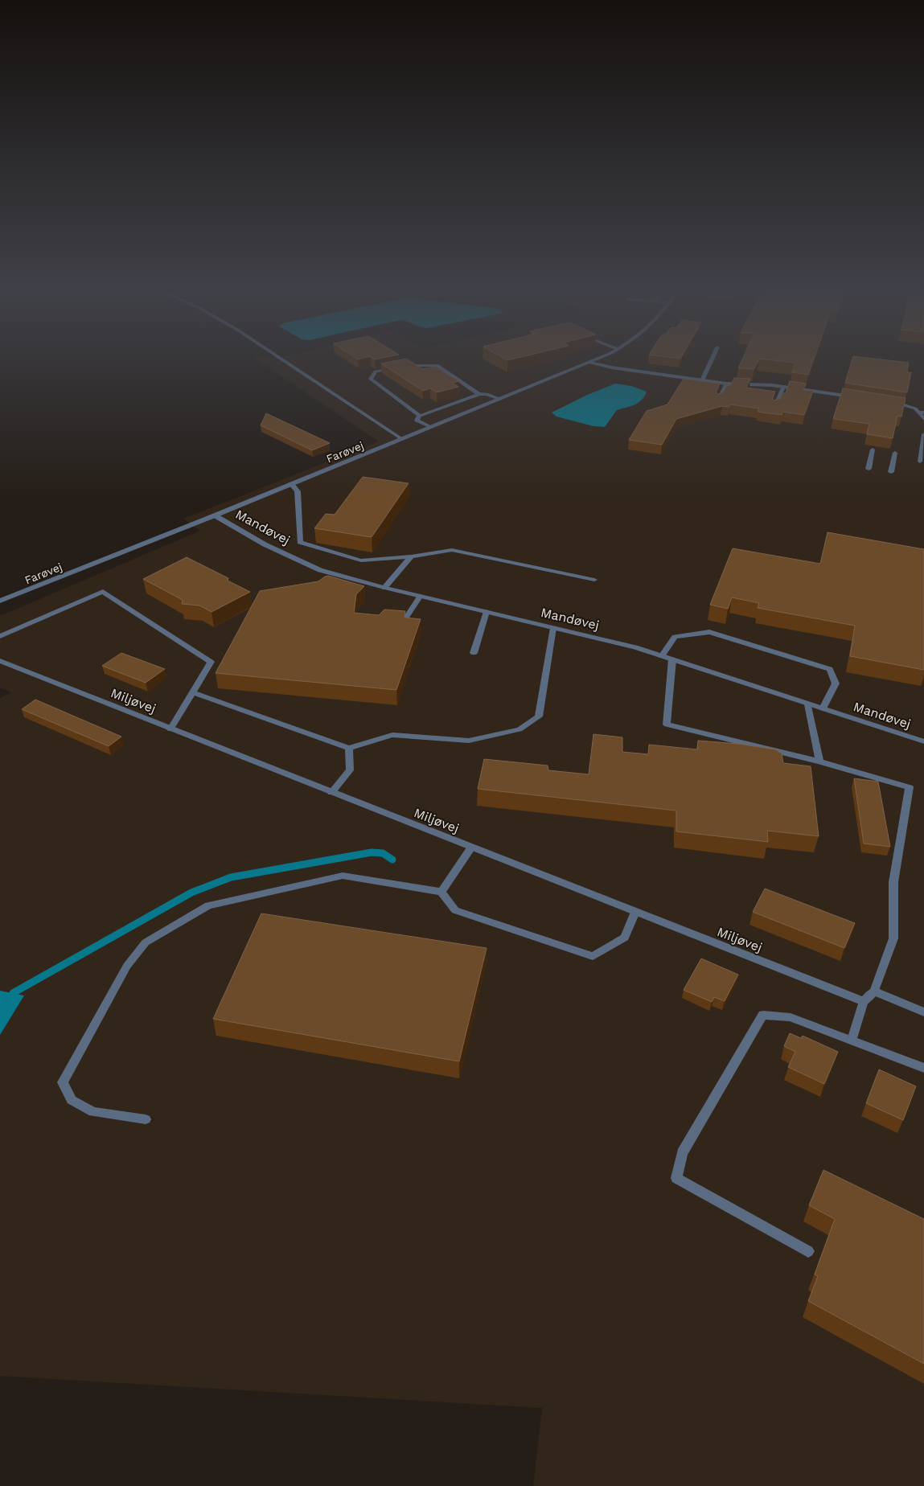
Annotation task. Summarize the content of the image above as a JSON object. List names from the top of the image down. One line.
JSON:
{"streets":{"street":["Farøvej","Mandøvej","Miljøvej"]},"crossings":[["Farøvej","Mandøvej"]]}
